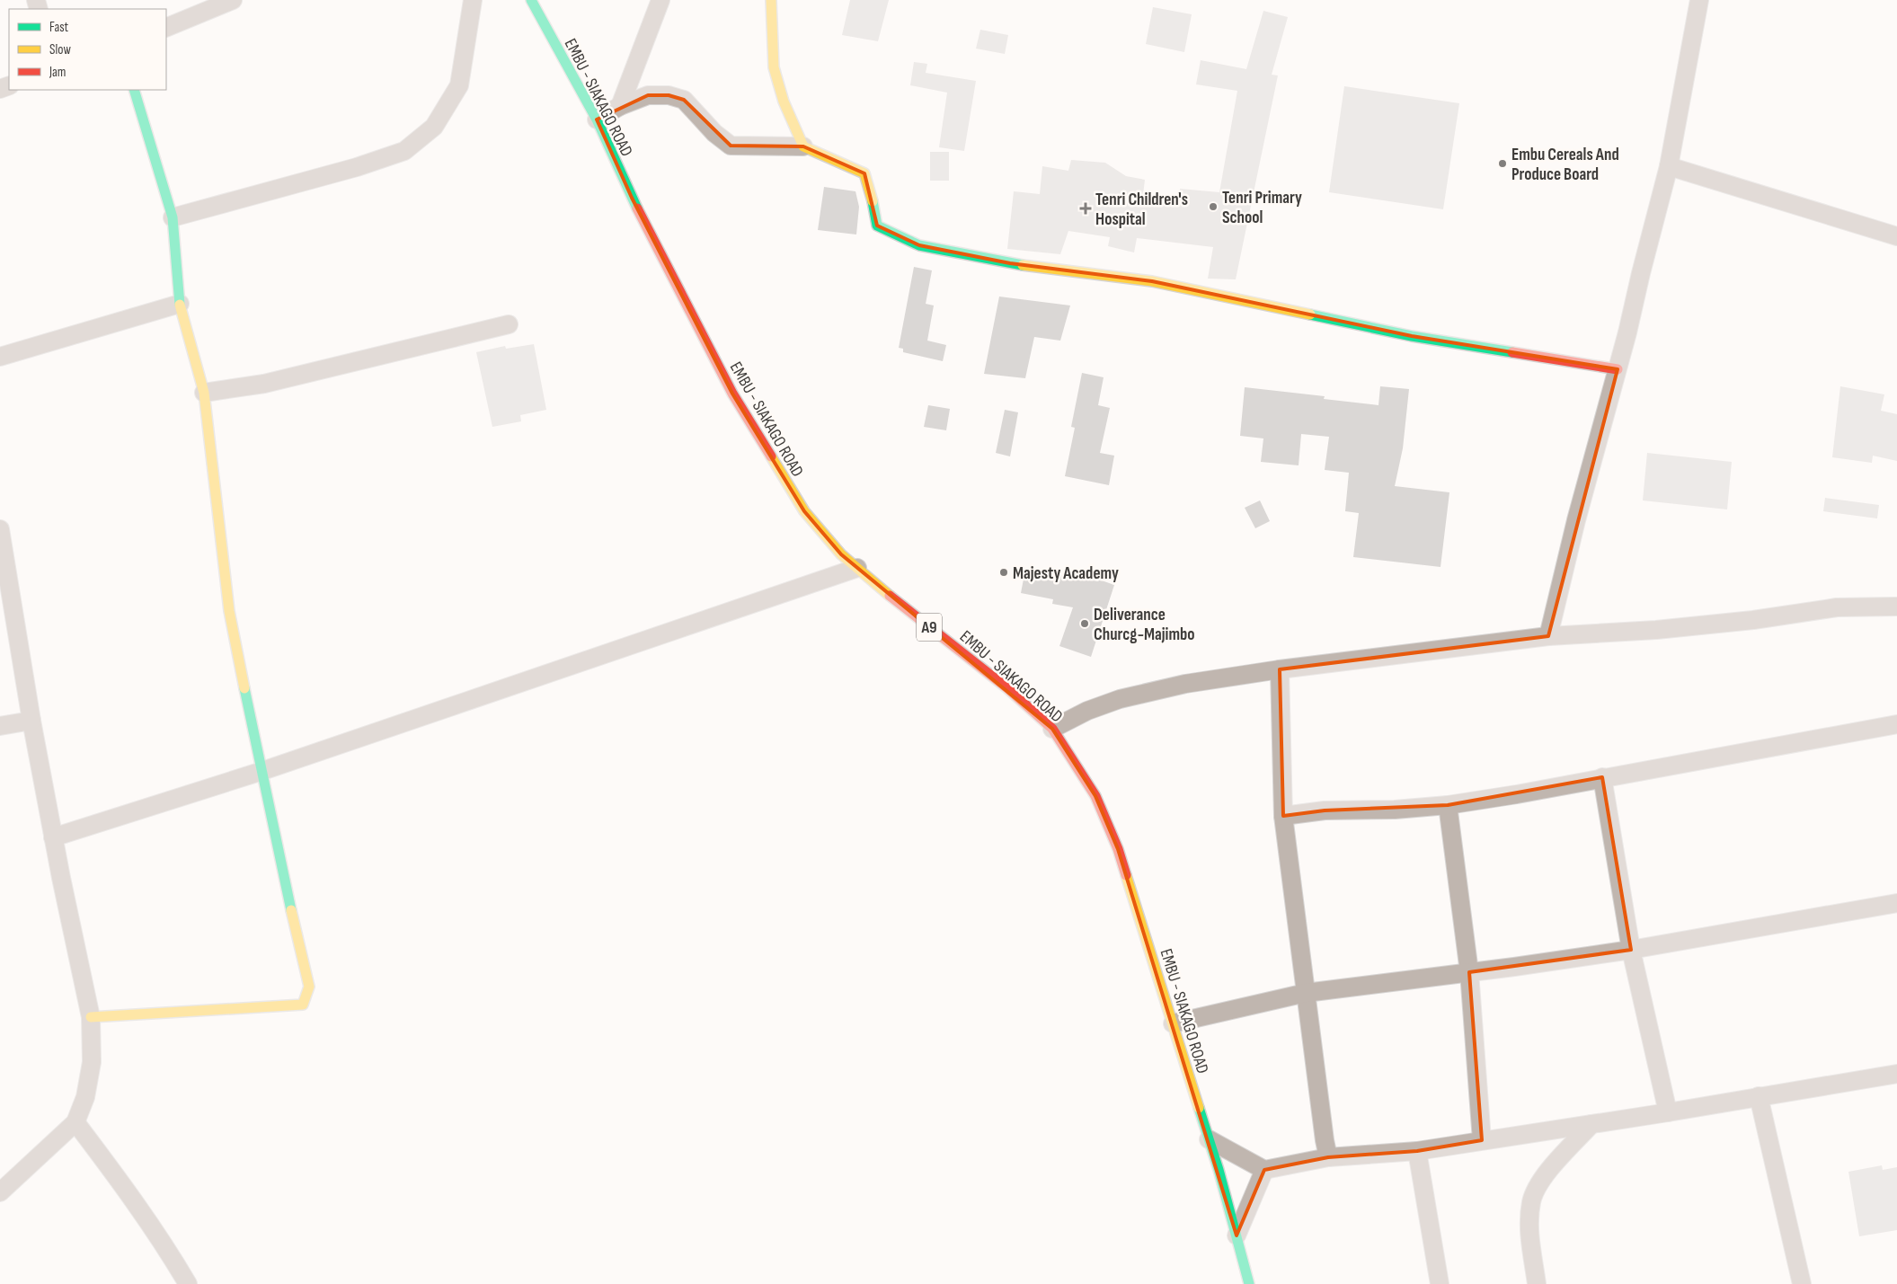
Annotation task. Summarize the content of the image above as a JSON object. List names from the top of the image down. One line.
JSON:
{"streets":{"main road":["EMBU - SIAKAGO ROAD","A9"]},"places":{"other":["Embu Cereals And Produce Board","Tenri Primary School","Majesty Academy","Deliverance Churcg-Majimbo"],"health":["Tenri Children's Hospital"]},"legend":["Fast","Slow","Jam"]}
